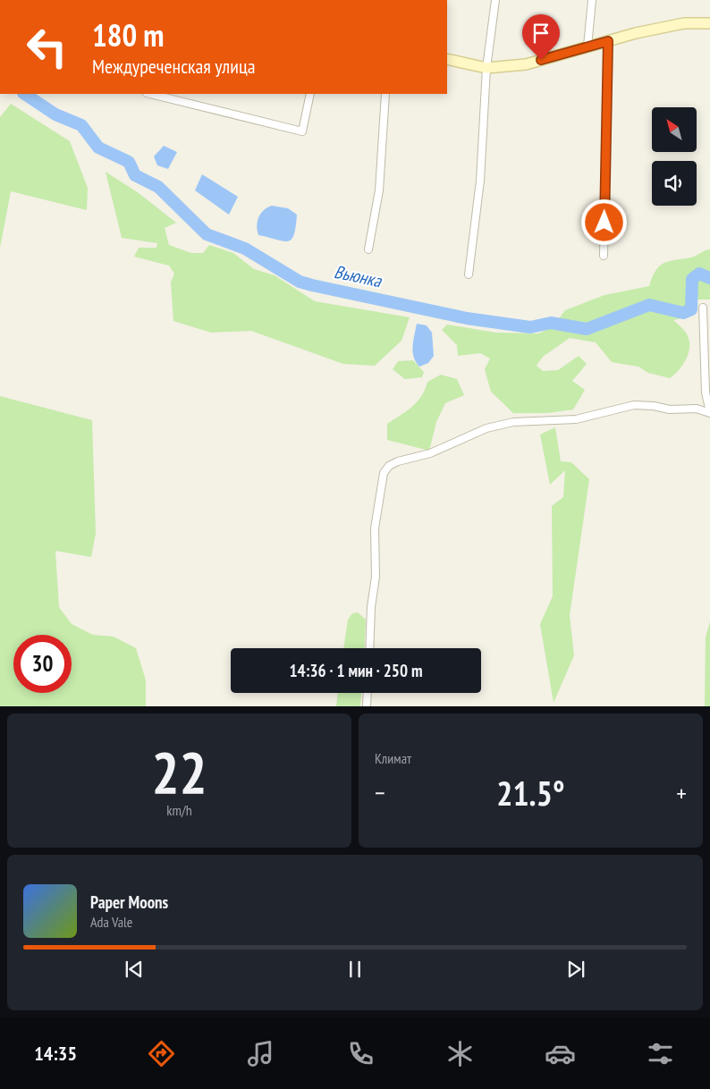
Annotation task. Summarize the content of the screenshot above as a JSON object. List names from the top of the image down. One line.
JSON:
{"water":["Вьюнка"],"north":"top left","page":{"turn":["180 m","Междуреченская улица"],"limit":"30","trip":"14:36 · 1 мин · 250 m","tile":[["22","km/h"],"Климат"],"heat":["−","21.5°","+"],"song":["Paper Moons","Ada Vale"],"tabs":"14:35"}}
